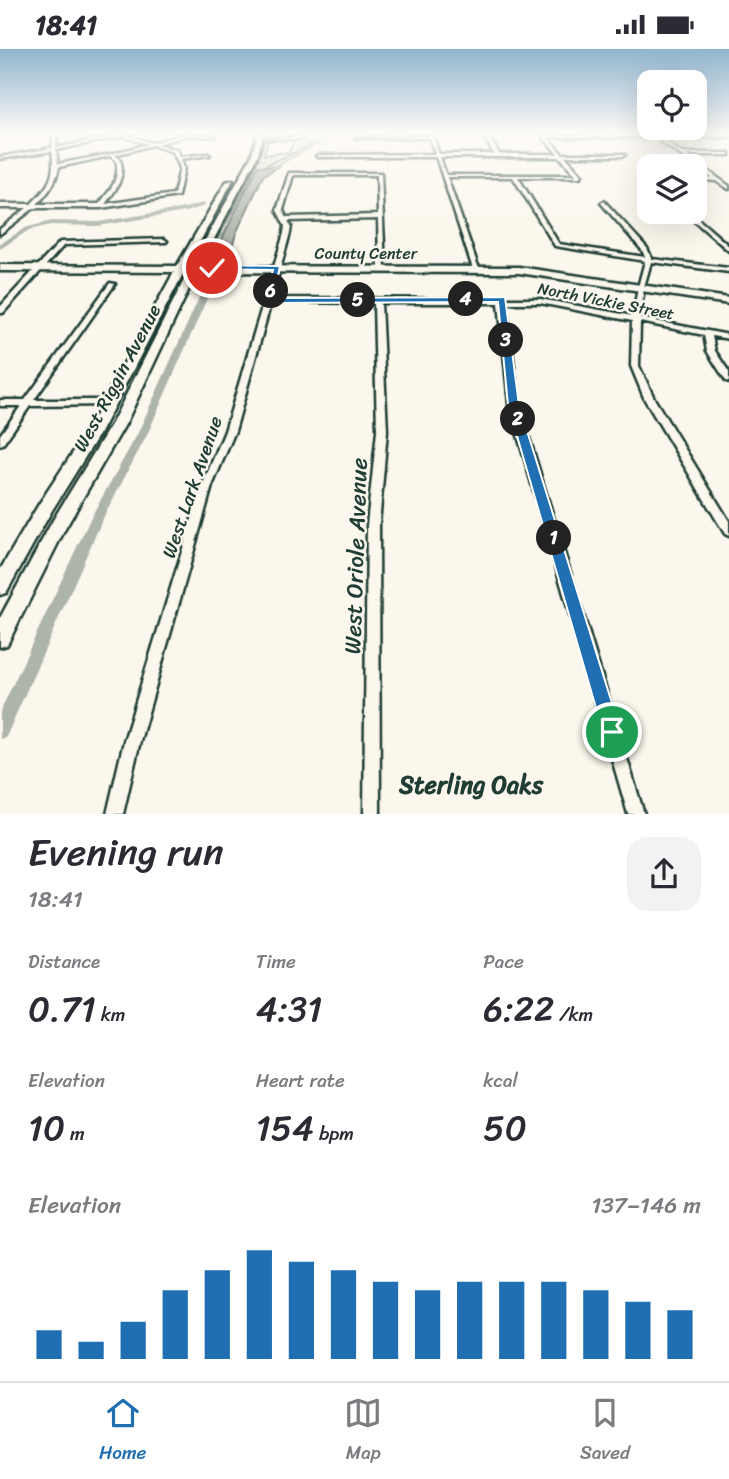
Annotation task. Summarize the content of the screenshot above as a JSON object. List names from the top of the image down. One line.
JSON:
{"streets":{"main road":["County Center","West Riggin Avenue"],"street":["North Vickie Street","West Lark Avenue","West Oriole Avenue"]},"crossings":[["County Center","West Riggin Avenue"],["County Center","West Lark Avenue"],["North Vickie Street","West Lark Avenue"],["North Vickie Street","West Oriole Avenue"]],"districts":["Sterling Oaks"],"page":{"status":"18:41","pins":["6","4","5","3","2","1"],"heading":["Evening run","18:41"],"stats":[["Distance","0.71 km"],["Time","4:31"],["Pace","6:22 /km"],["Elevation","10 m"],["Heart rate","154 bpm"],["kcal","50"]],"chart":["Elevation","137–146 m"],"tabs":["Home","Map","Saved"]}}
